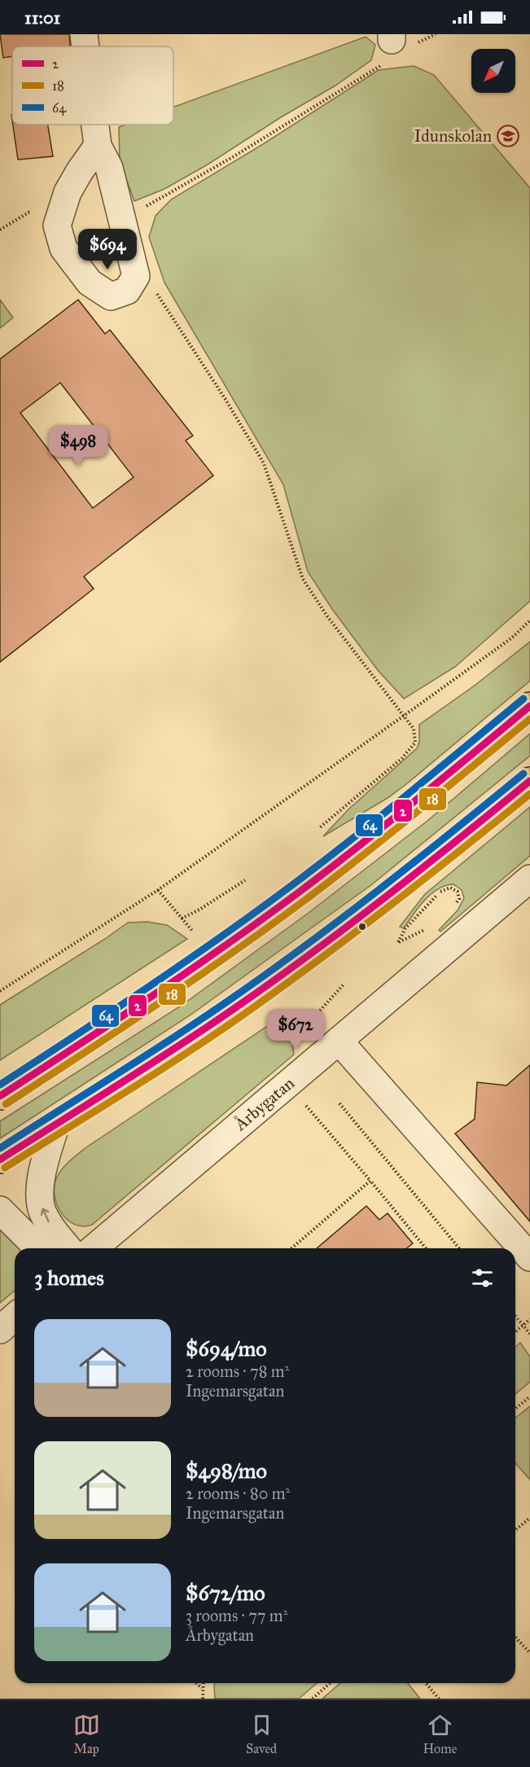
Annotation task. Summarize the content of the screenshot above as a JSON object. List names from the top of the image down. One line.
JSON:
{"streets":{"street":["Årbygatan"]},"places":{"school or university":["Idunskolan"]},"lines":["transit line 64","transit line 2","transit line 18"],"legend":["2","18","64"],"north":"bottom left","page":{"status":"11:01","price":["$694","$498","$672"],"heading":"3 homes","list":[{"name":"$694/mo","note":"2 rooms · 78 m² · Ingemarsgatan"},{"name":"$498/mo","note":"2 rooms · 80 m² · Ingemarsgatan"},{"name":"$672/mo","note":"3 rooms · 77 m² · Årbygatan"}],"tabs":["Map","Saved","Home"]}}
